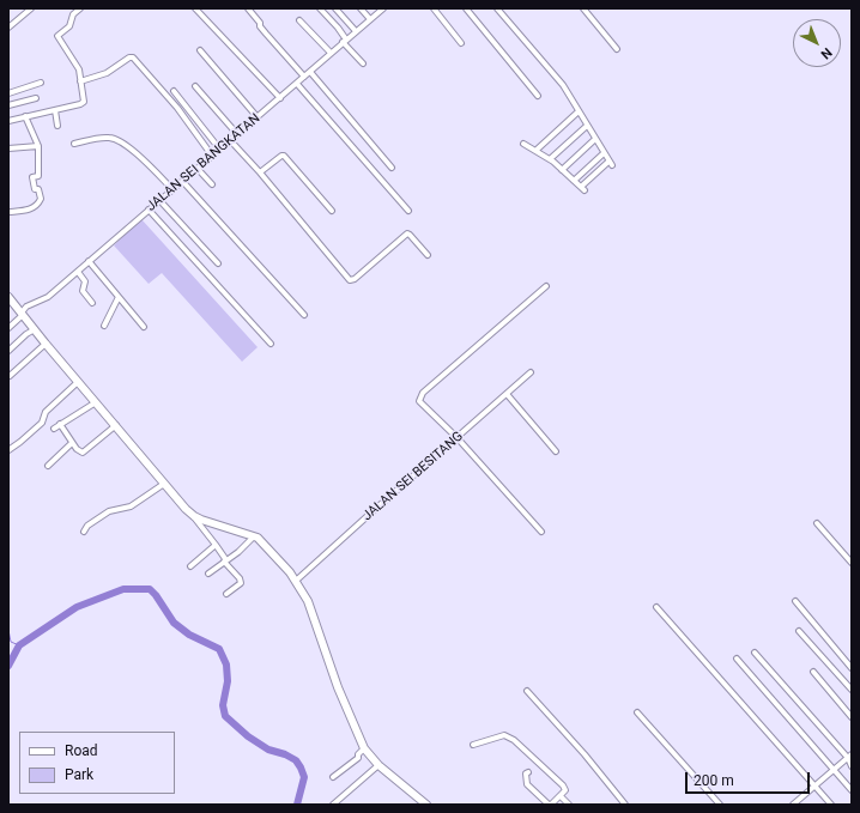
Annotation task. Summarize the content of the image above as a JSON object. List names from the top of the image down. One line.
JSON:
{"streets":{"street":["JALAN SEI BANGKATAN","JALAN SEI BESITANG"]},"legend":["Road","Park"],"scale_bar":"200 m","north":"bottom right"}
